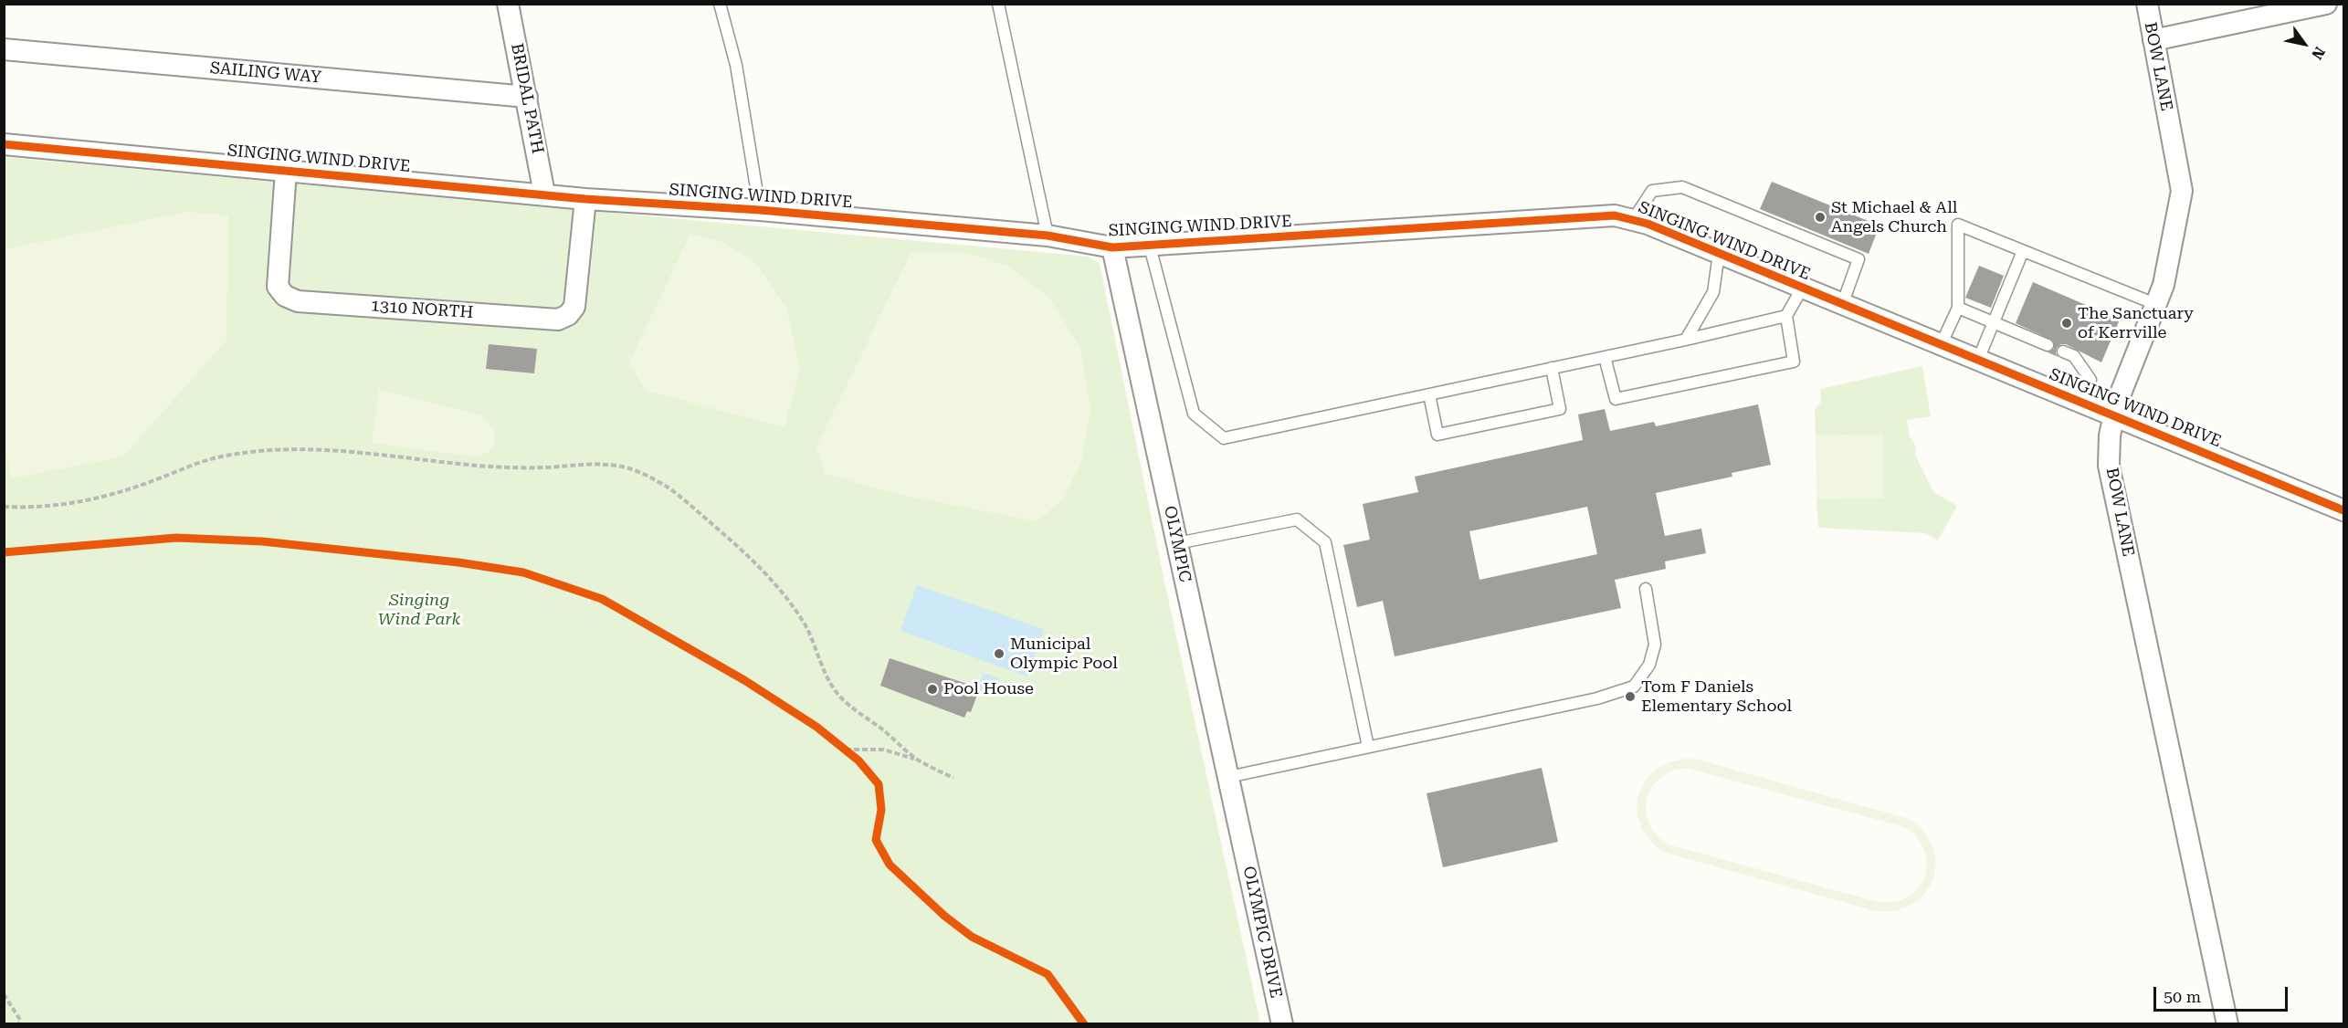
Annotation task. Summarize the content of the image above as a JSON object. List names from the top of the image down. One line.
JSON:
{"streets":{"street":["BOW LANE","SAILING WAY","BRIDAL PATH","SINGING WIND DRIVE","1310 NORTH","OLYMPIC","OLYMPIC DRIVE"]},"crossings":[["BOW LANE","SINGING WIND DRIVE"],["SAILING WAY","BRIDAL PATH"],["BRIDAL PATH","SINGING WIND DRIVE"],["SINGING WIND DRIVE","1310 NORTH"],["SINGING WIND DRIVE","OLYMPIC"],["OLYMPIC","OLYMPIC DRIVE"]],"parks":["Singing Wind Park"],"places":["St Michael & All Angels Church","The Sanctuary of Kerrville","Municipal Olympic Pool","Pool House","Tom F Daniels Elementary School"],"scale_bar":"50 m","north":"bottom right"}
